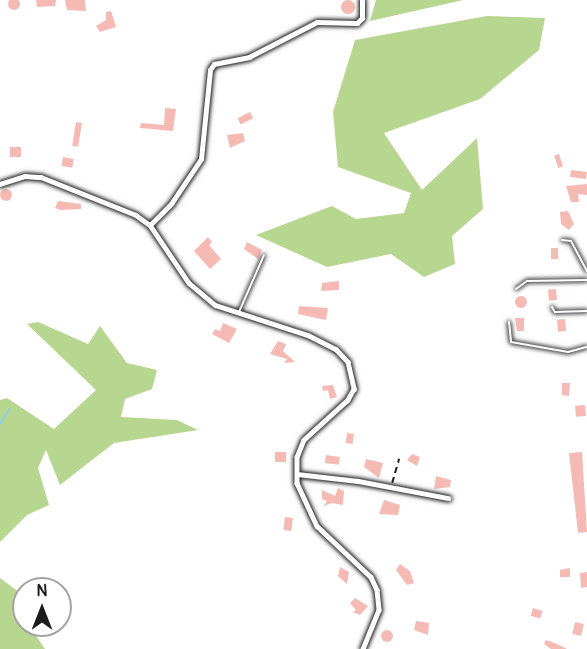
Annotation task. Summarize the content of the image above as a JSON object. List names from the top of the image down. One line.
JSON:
{"north":"top"}
